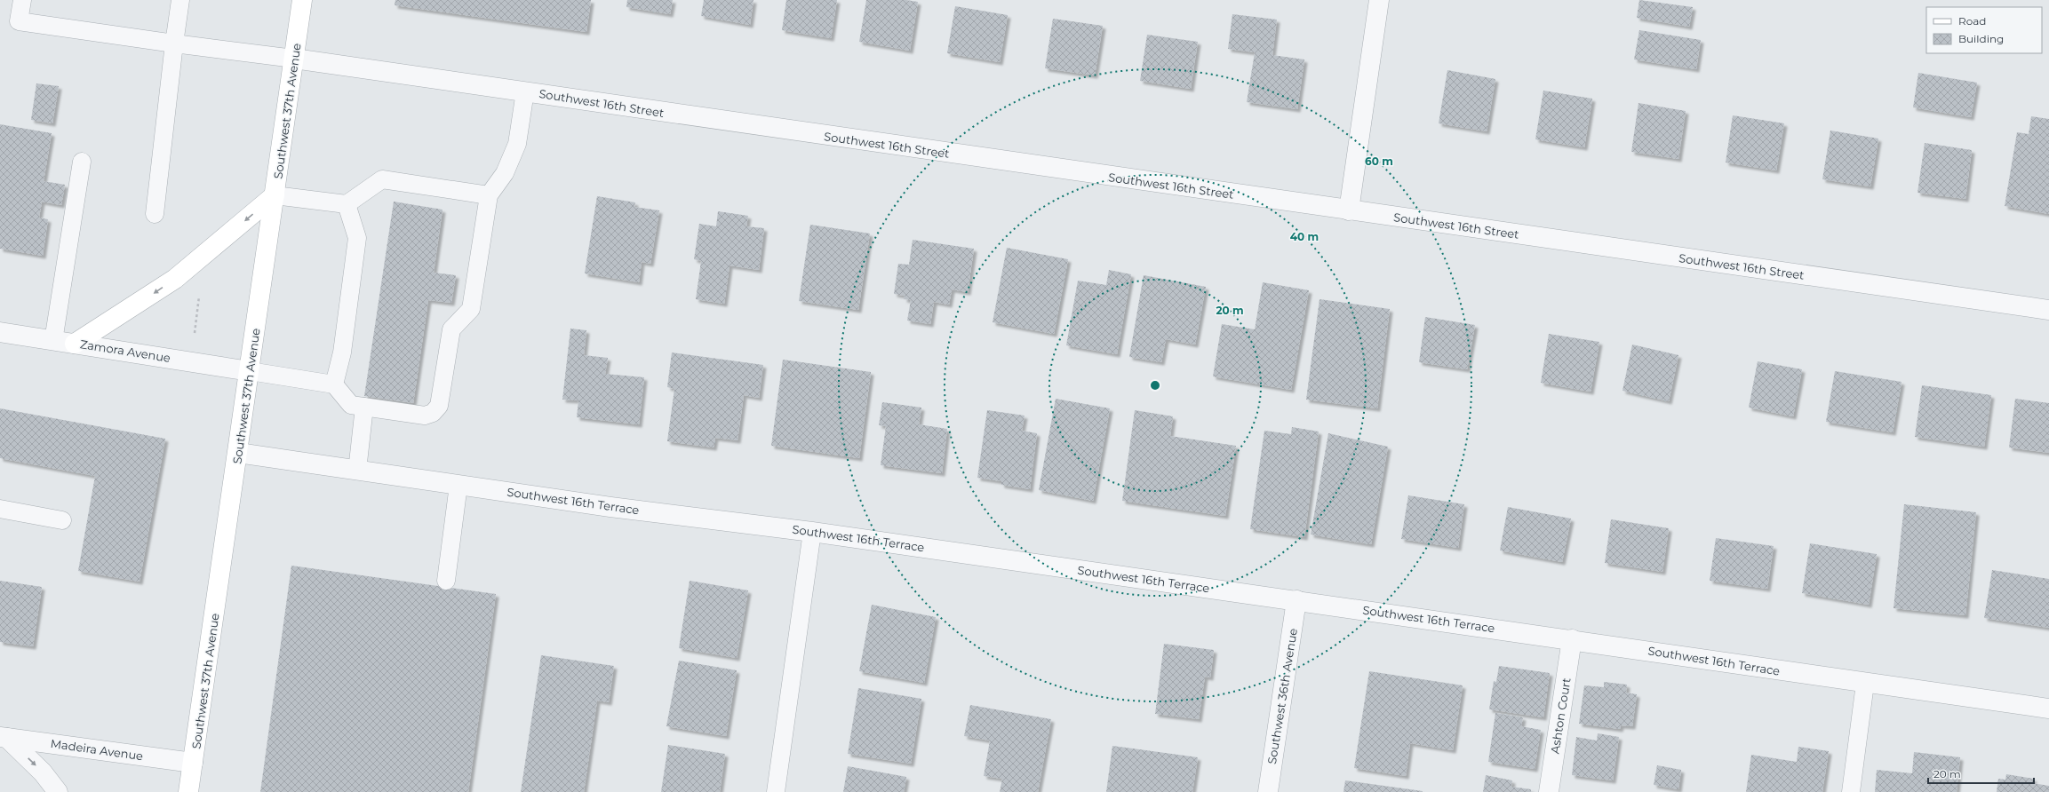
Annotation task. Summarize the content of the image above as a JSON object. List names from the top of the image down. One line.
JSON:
{"streets":{"main road":["Southwest 37th Avenue"],"street":["Southwest 16th Street","Zamora Avenue","Southwest 16th Terrace","Southwest 36th Avenue","Ashton Court","Madeira Avenue"]},"crossings":[["Southwest 16th Street","Southwest 37th Avenue"],["Southwest 37th Avenue","Zamora Avenue"],["Southwest 37th Avenue","Southwest 16th Terrace"],["Southwest 37th Avenue","Madeira Avenue"],["Southwest 16th Terrace","Southwest 36th Avenue"],["Southwest 16th Terrace","Ashton Court"]],"legend":["Road","Building"],"scale_bar":"20 m","rings":["60 m","40 m","20 m"]}
